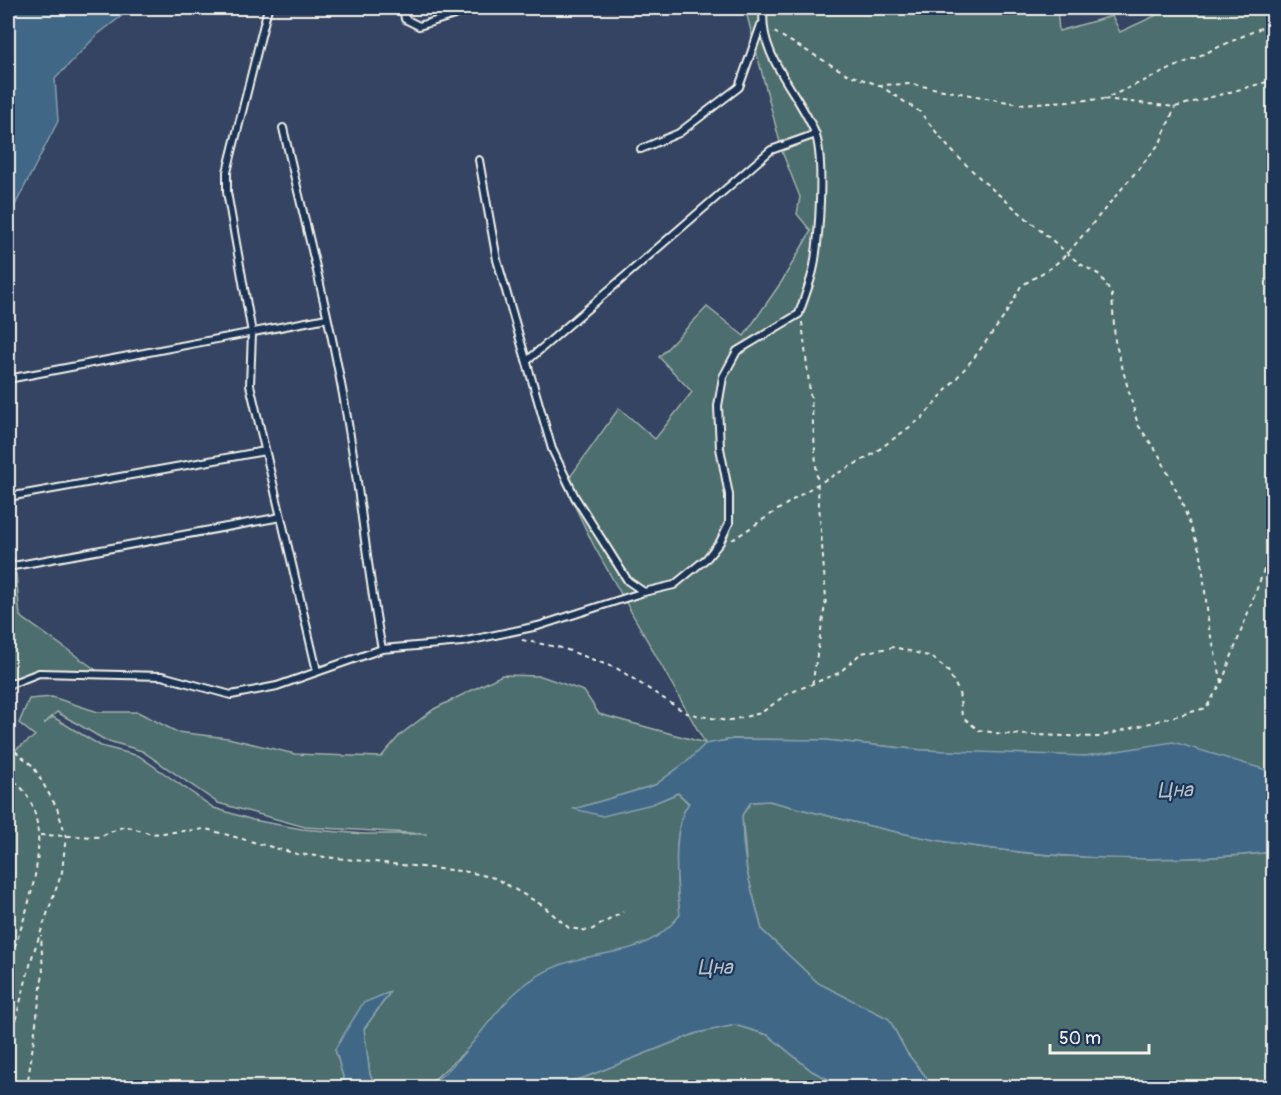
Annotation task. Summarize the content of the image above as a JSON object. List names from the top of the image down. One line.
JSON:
{"water":["Цна"],"scale_bar":"50 m"}
